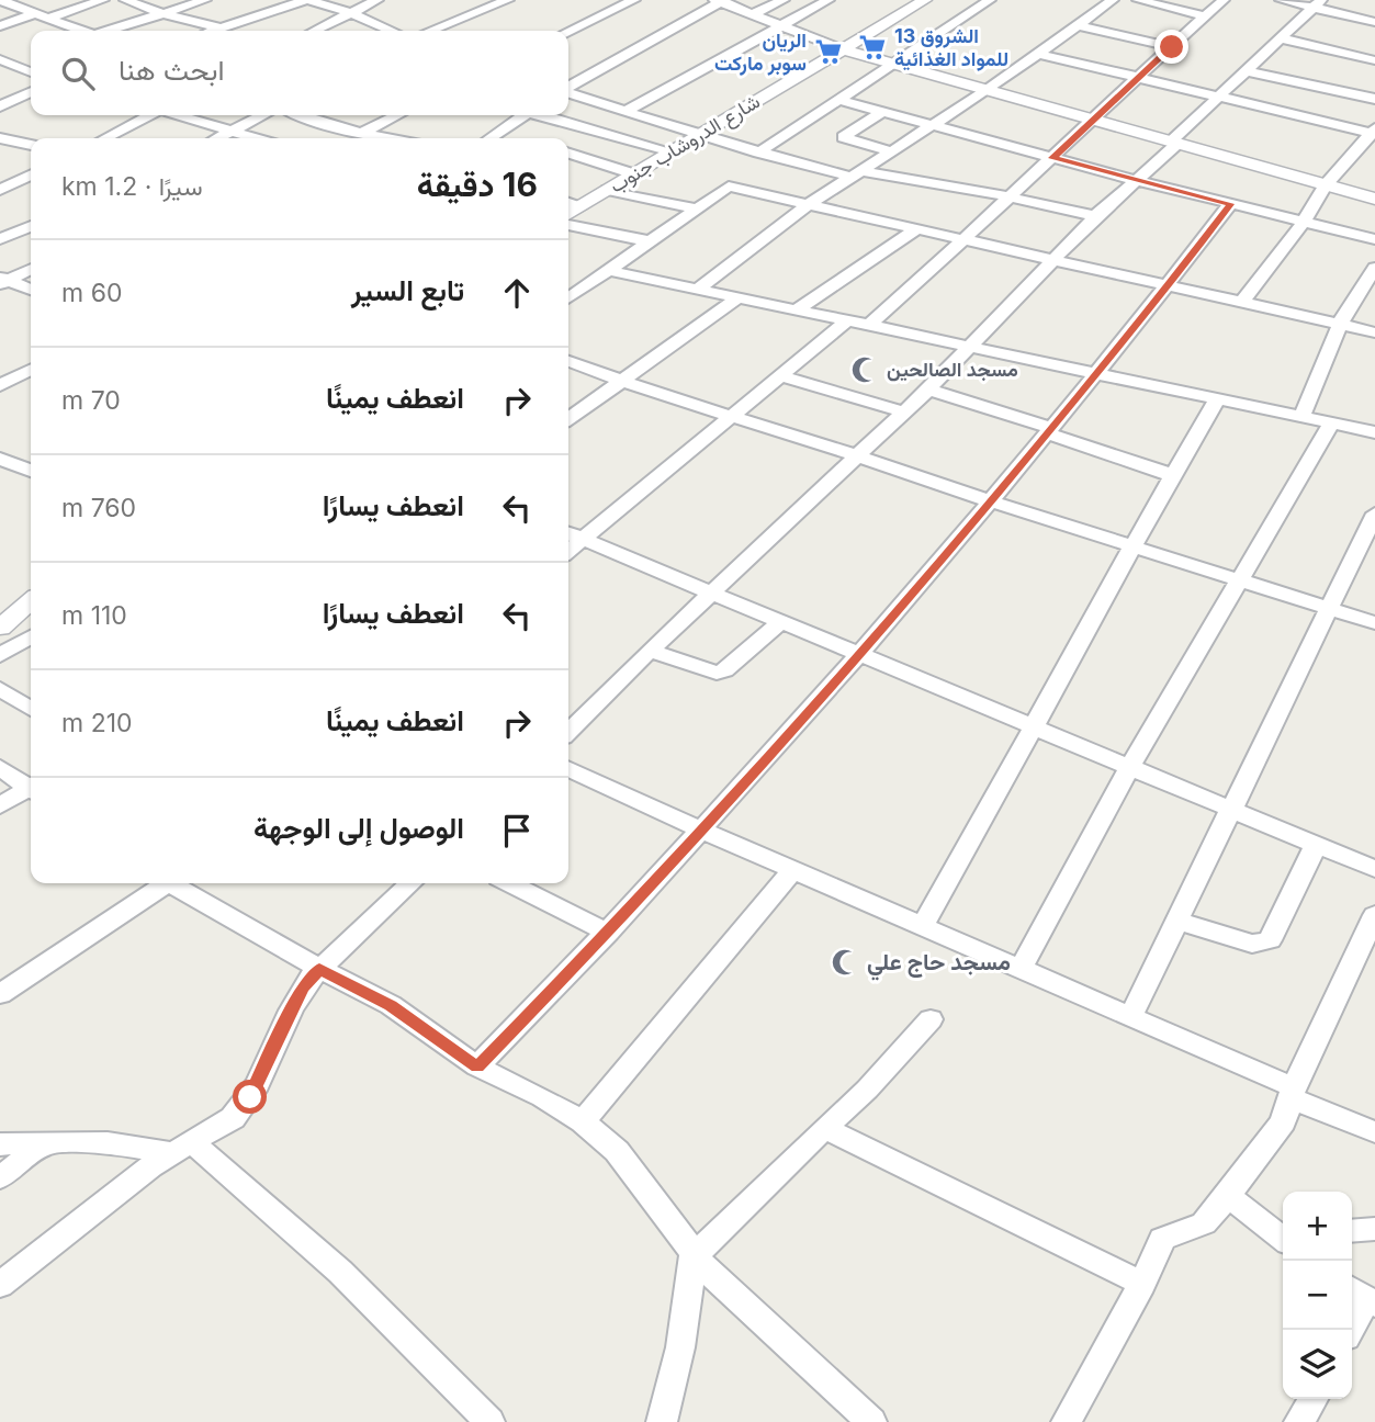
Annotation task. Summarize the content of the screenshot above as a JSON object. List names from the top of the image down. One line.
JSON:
{"streets":{"street":["شارع الدروشاب جنوب"]},"places":{"supermarket":["الشروق 13 للمواد الغذائية","الريان سوبر ماركت"],"mosque":["مسجد الصالحين","مسجد حاج علي"]},"page":{"search":"ابحث هنا","heading":["16 دقيقة","سيرًا · 1.2 km"],"list":[["تابع السير","60 m"],["انعطف يمينًا","70 m"],["انعطف يسارًا","760 m"],["انعطف يسارًا","110 m"],["انعطف يمينًا","210 m"],"الوصول إلى الوجهة"],"map_buttons":["+","−"]}}
